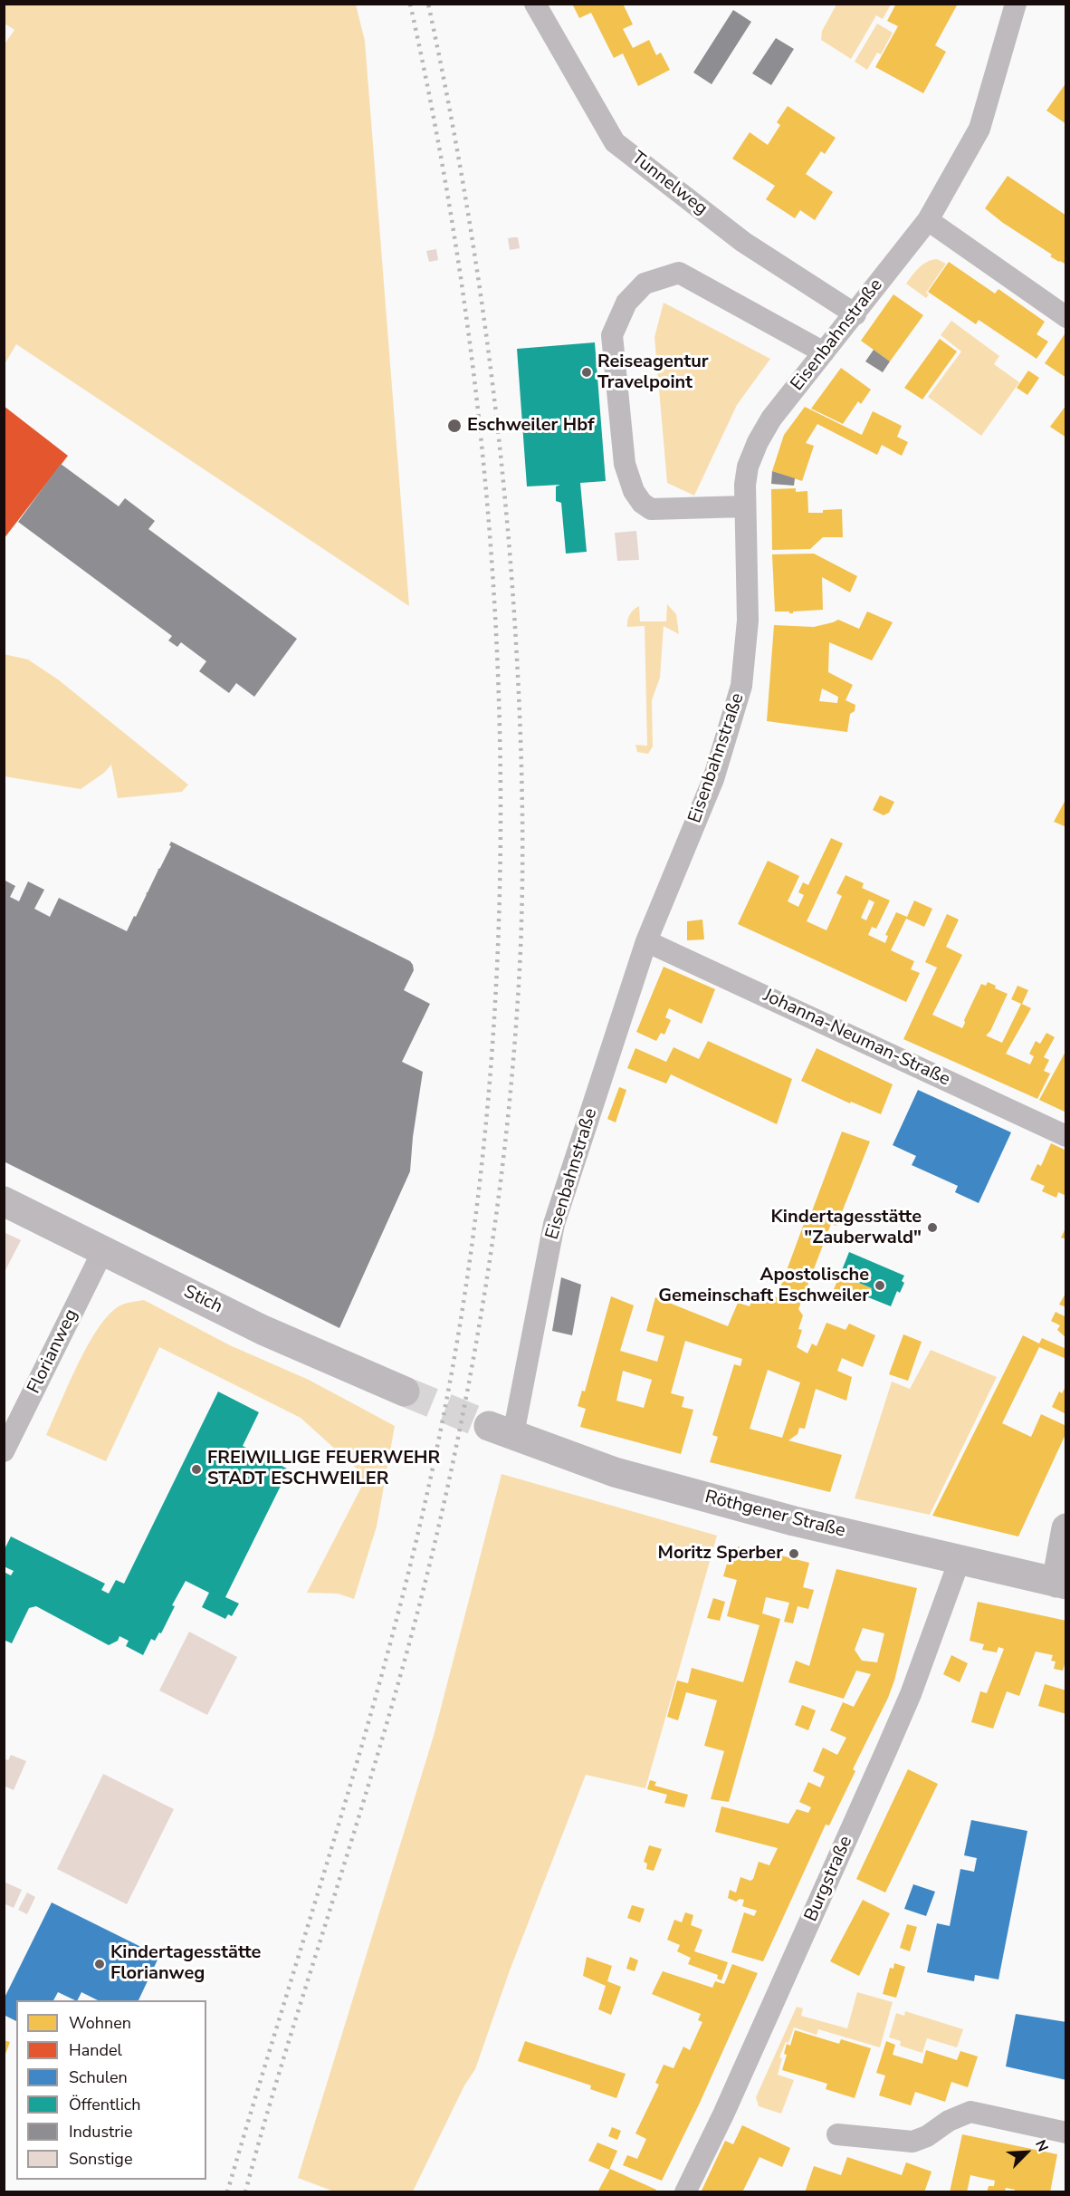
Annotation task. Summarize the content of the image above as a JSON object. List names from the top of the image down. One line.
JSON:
{"streets":{"main road":["Stich","Röthgener Straße"],"street":["Tunnelweg","Eisenbahnstraße","Johanna-Neuman-Straße","Florianweg","Burgstraße"]},"crossings":[["Tunnelweg","Eisenbahnstraße"],["Eisenbahnstraße","Johanna-Neuman-Straße"],["Eisenbahnstraße","Röthgener Straße"],["Stich","Florianweg"],["Röthgener Straße","Burgstraße"]],"places":["Reiseagentur Travelpoint","Eschweiler Hbf","Kindertagesstätte \"Zauberwald\"","Apostolische Gemeinschaft Eschweiler","FREIWILLIGE FEUERWEHR STADT ESCHWEILER","Moritz Sperber","Kindertagesstätte Florianweg"],"legend":["Wohnen","Handel","Schulen","Öffentlich","Industrie","Sonstige"],"north":"top right"}
